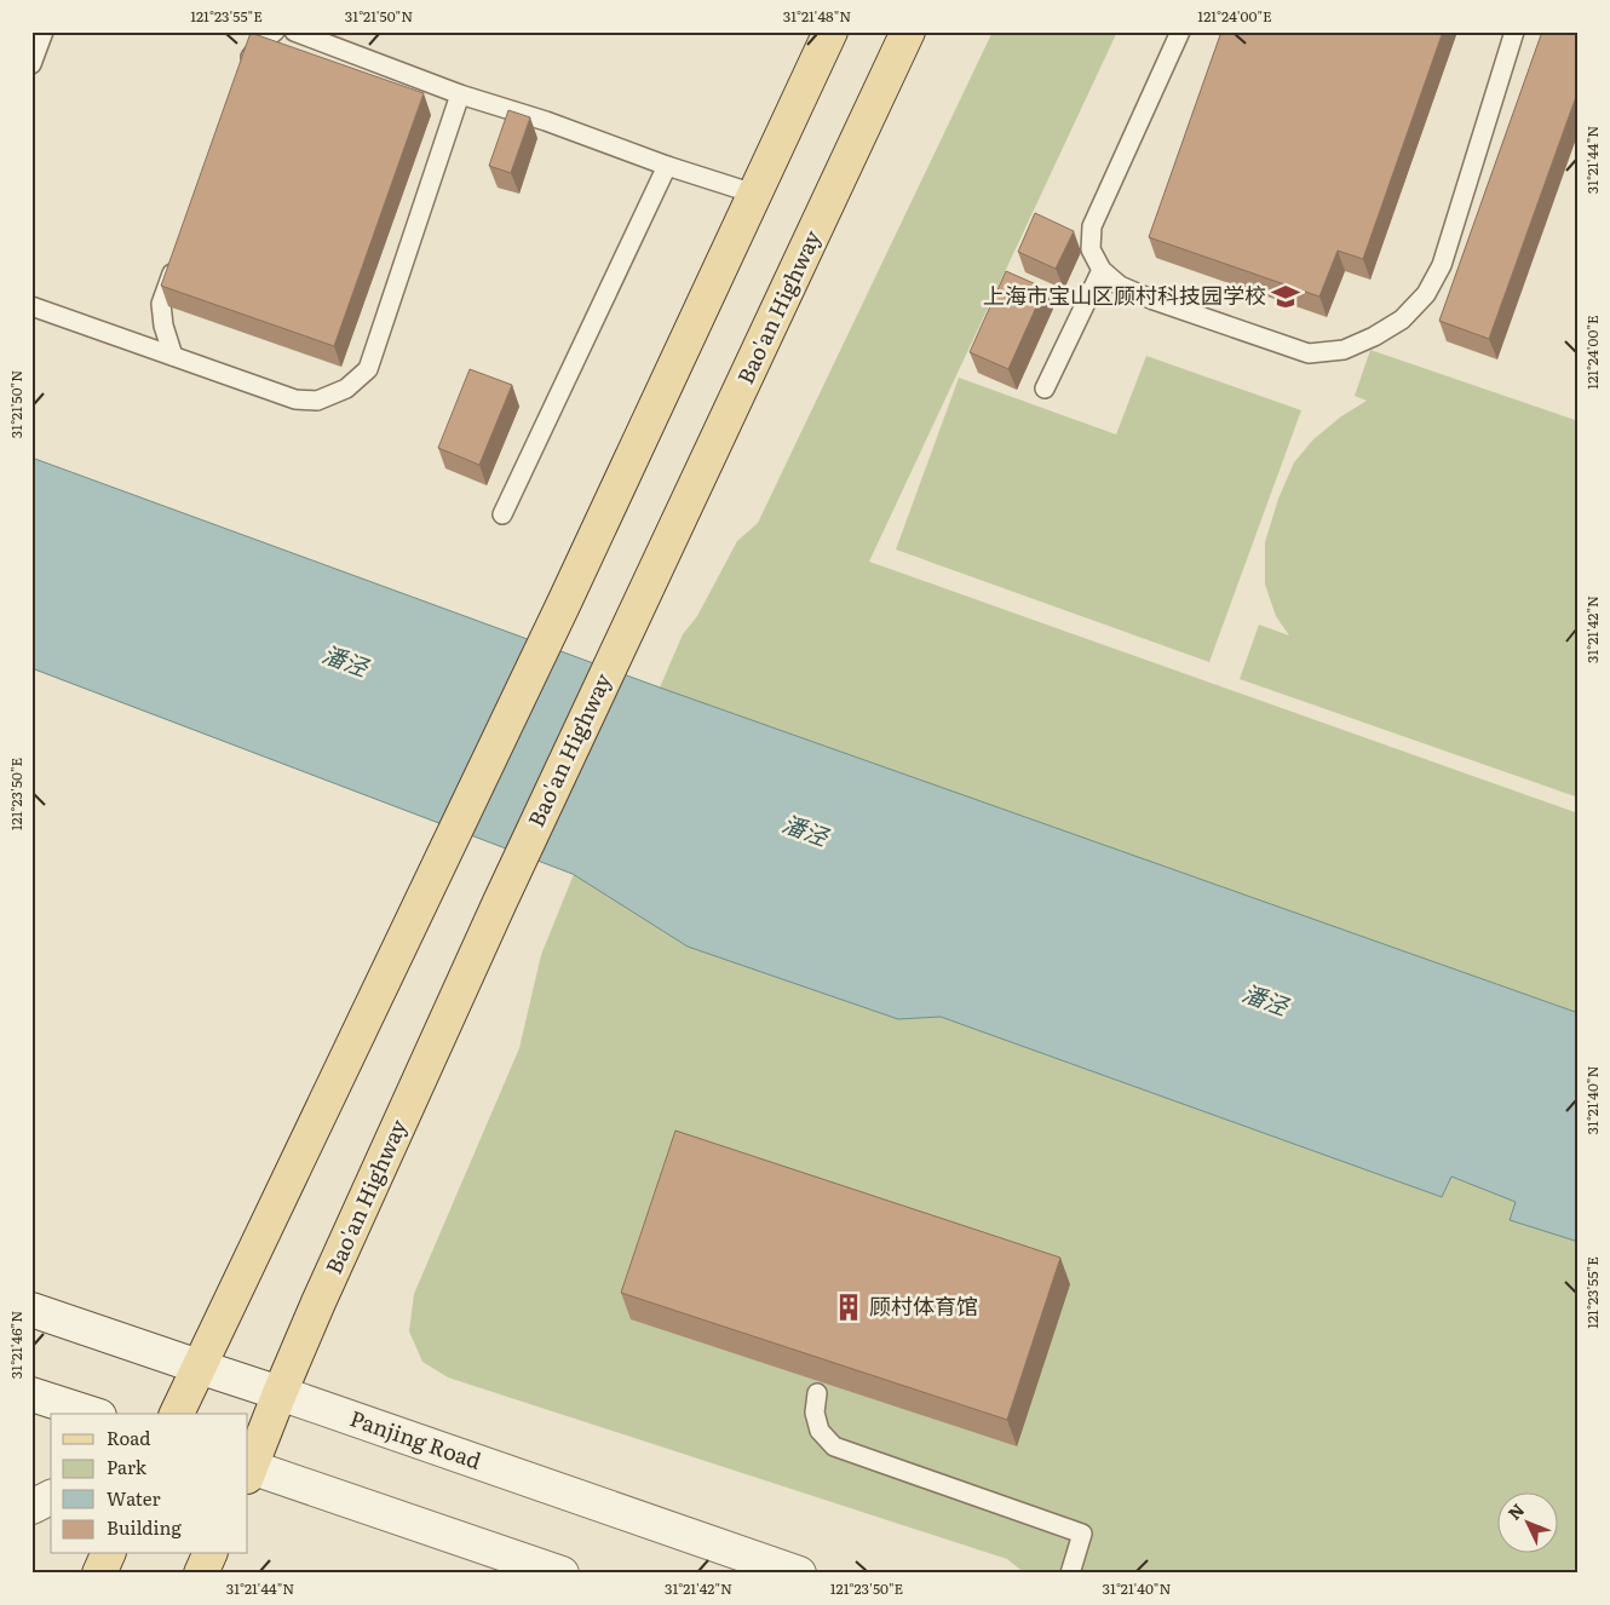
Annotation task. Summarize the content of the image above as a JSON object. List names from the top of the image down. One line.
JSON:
{"streets":{"main road":["Bao'an Highway"],"street":["Panjing Road"]},"crossings":[["Bao'an Highway","Panjing Road"]],"water":["潘泾"],"places":{"school or university":["上海市宝山区顾村科技园学校"],"building":["顾村体育馆"]},"legend":["Road","Park","Water","Building"],"north":"top left","coordinates":["121°23'55\"E","31°21'50\"N","31°21'48\"N","121°24'00\"E","31°21'44\"N","31°21'42\"N","121°23'50\"E","31°21'40\"N","31°21'46\"N"]}
